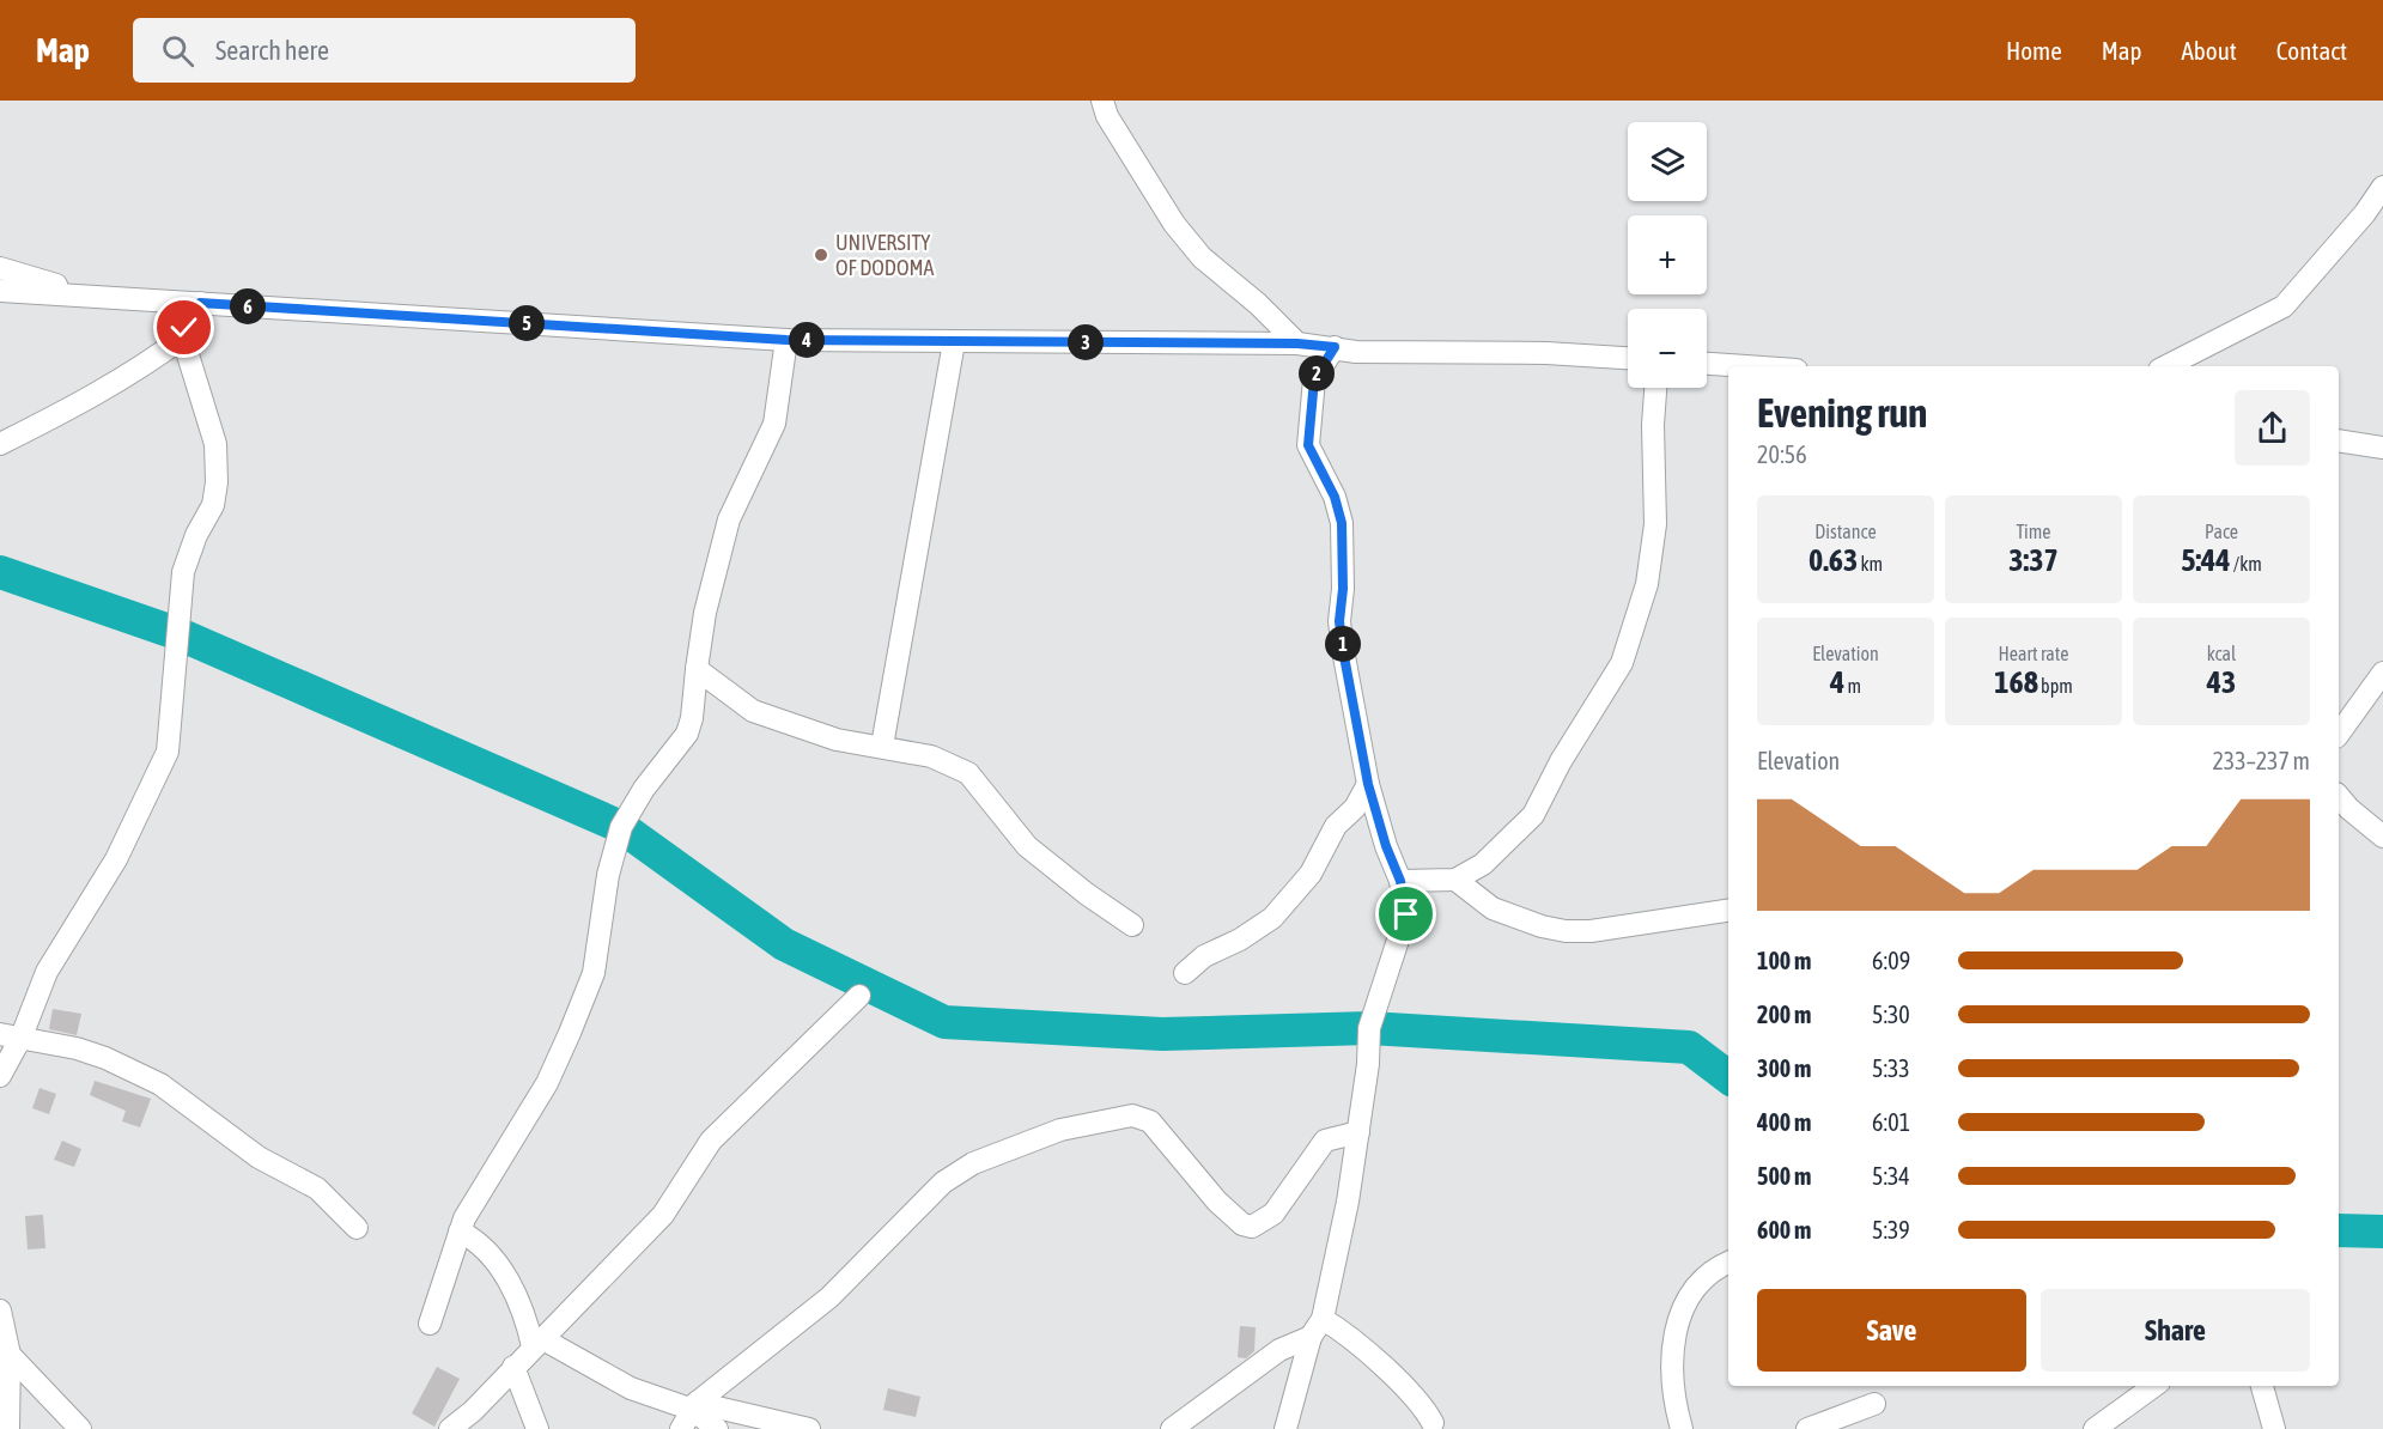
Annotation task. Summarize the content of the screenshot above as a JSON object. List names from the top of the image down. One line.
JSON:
{"places":["UNIVERSITY OF DODOMA"],"page":{"header":"Map","search":"Search here","nav":["Home","Map","About","Contact"],"map_buttons":["+","−"],"pins":["6","5","4","3","2","1"],"heading":["Evening run","20:56"],"stats":[["Distance","0.63 km"],["Time","3:37"],["Pace","5:44 /km"],["Elevation","4 m"],["Heart rate","168 bpm"],["kcal","43"]],"chart":["Elevation","233–237 m"],"list":[{"name":"100 m","note":"6:09"},{"name":"200 m","note":"5:30"},{"name":"300 m","note":"5:33"},{"name":"400 m","note":"6:01"},{"name":"500 m","note":"5:34"},{"name":"600 m","note":"5:39"}],"buttons":["Save","Share"]}}
